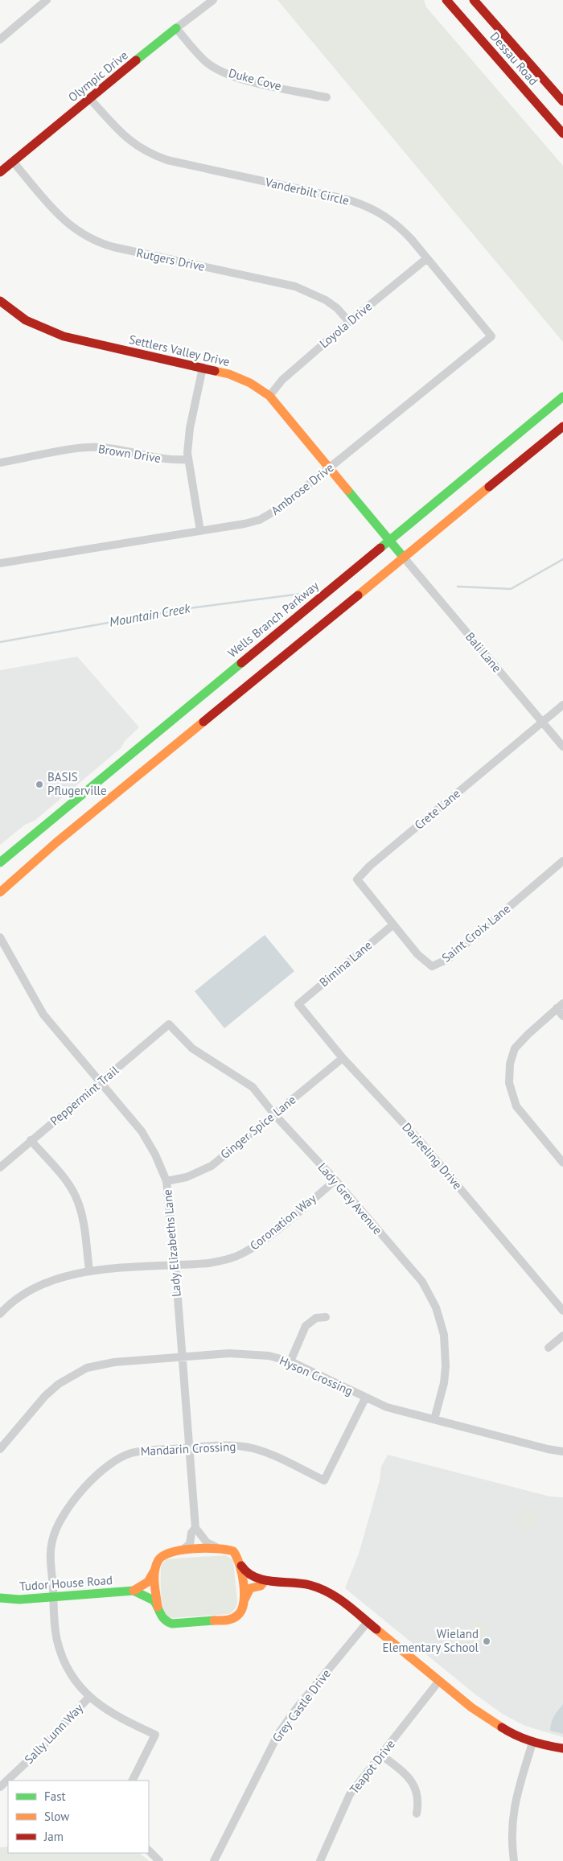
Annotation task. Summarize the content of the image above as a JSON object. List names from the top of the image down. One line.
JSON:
{"streets":{"main road":["Dessau Road","Olympic Drive","Settlers Valley Drive","Wells Branch Parkway","Tudor House Road"],"street":["Duke Cove","Vanderbilt Circle","Rutgers Drive","Loyola Drive","Brown Drive","Ambrose Drive","Bali Lane","Crete Lane","Saint Croix Lane","Bimina Lane","Peppermint Trail","Ginger Spice Lane","Darjeeling Drive","Lady Grey Avenue","Coronation Way","Lady Elizabeths Lane","Hyson Crossing","Mandarin Crossing","Grey Castle Drive","Sally Lunn Way","Teapot Drive"]},"crossings":[["Olympic Drive","Duke Cove"],["Olympic Drive","Vanderbilt Circle"],["Olympic Drive","Rutgers Drive"],["Vanderbilt Circle","Loyola Drive"],["Vanderbilt Circle","Ambrose Drive"],["Rutgers Drive","Loyola Drive"],["Loyola Drive","Settlers Valley Drive"],["Settlers Valley Drive","Ambrose Drive"],["Settlers Valley Drive","Wells Branch Parkway"],["Settlers Valley Drive","Bali Lane"],["Bali Lane","Crete Lane"],["Crete Lane","Saint Croix Lane"],["Crete Lane","Bimina Lane"],["Saint Croix Lane","Bimina Lane"],["Bimina Lane","Darjeeling Drive"],["Peppermint Trail","Lady Grey Avenue"],["Peppermint Trail","Lady Elizabeths Lane"],["Ginger Spice Lane","Darjeeling Drive"],["Ginger Spice Lane","Lady Grey Avenue"],["Ginger Spice Lane","Lady Elizabeths Lane"],["Lady Grey Avenue","Coronation Way"],["Lady Grey Avenue","Hyson Crossing"],["Coronation Way","Lady Elizabeths Lane"],["Lady Elizabeths Lane","Hyson Crossing"],["Lady Elizabeths Lane","Mandarin Crossing"],["Lady Elizabeths Lane","Tudor House Road"],["Hyson Crossing","Mandarin Crossing"],["Mandarin Crossing","Tudor House Road"],["Mandarin Crossing","Sally Lunn Way"],["Tudor House Road","Grey Castle Drive"],["Tudor House Road","Teapot Drive"]],"water":["Mountain Creek"],"places":["BASIS Pflugerville","Wieland Elementary School"],"legend":["Fast","Slow","Jam"]}
